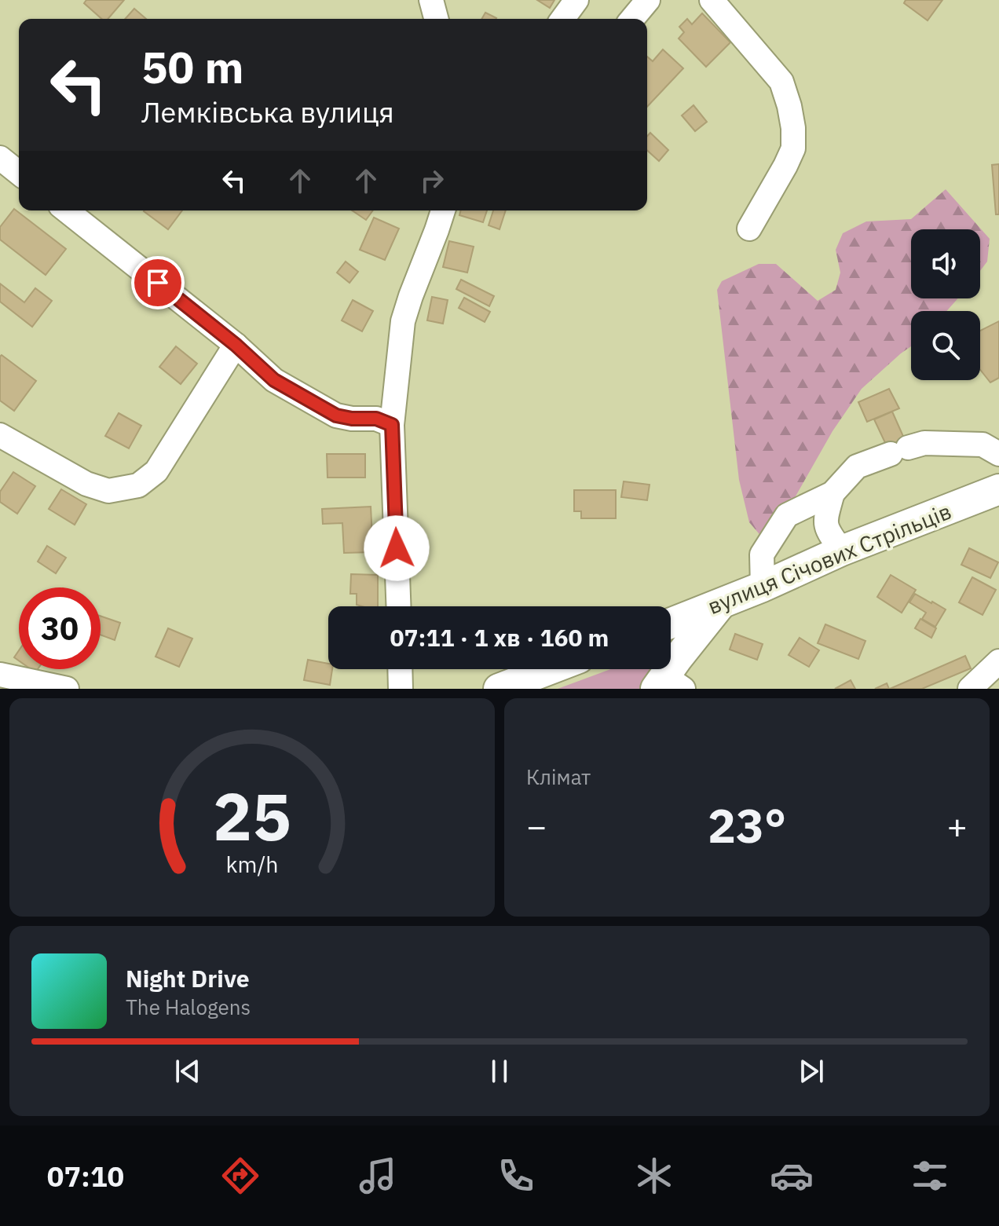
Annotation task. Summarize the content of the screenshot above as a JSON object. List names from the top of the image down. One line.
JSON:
{"streets":{"main road":["вулиця Січових Стрільців"]},"page":{"turn":["50 m","Лемківська вулиця"],"limit":"30","trip":"07:11 · 1 хв · 160 m","tile":"Клімат","heat":["−","23°","+"],"song":["Night Drive","The Halogens"],"tabs":"07:10","gauge":["25","km/h"]}}
